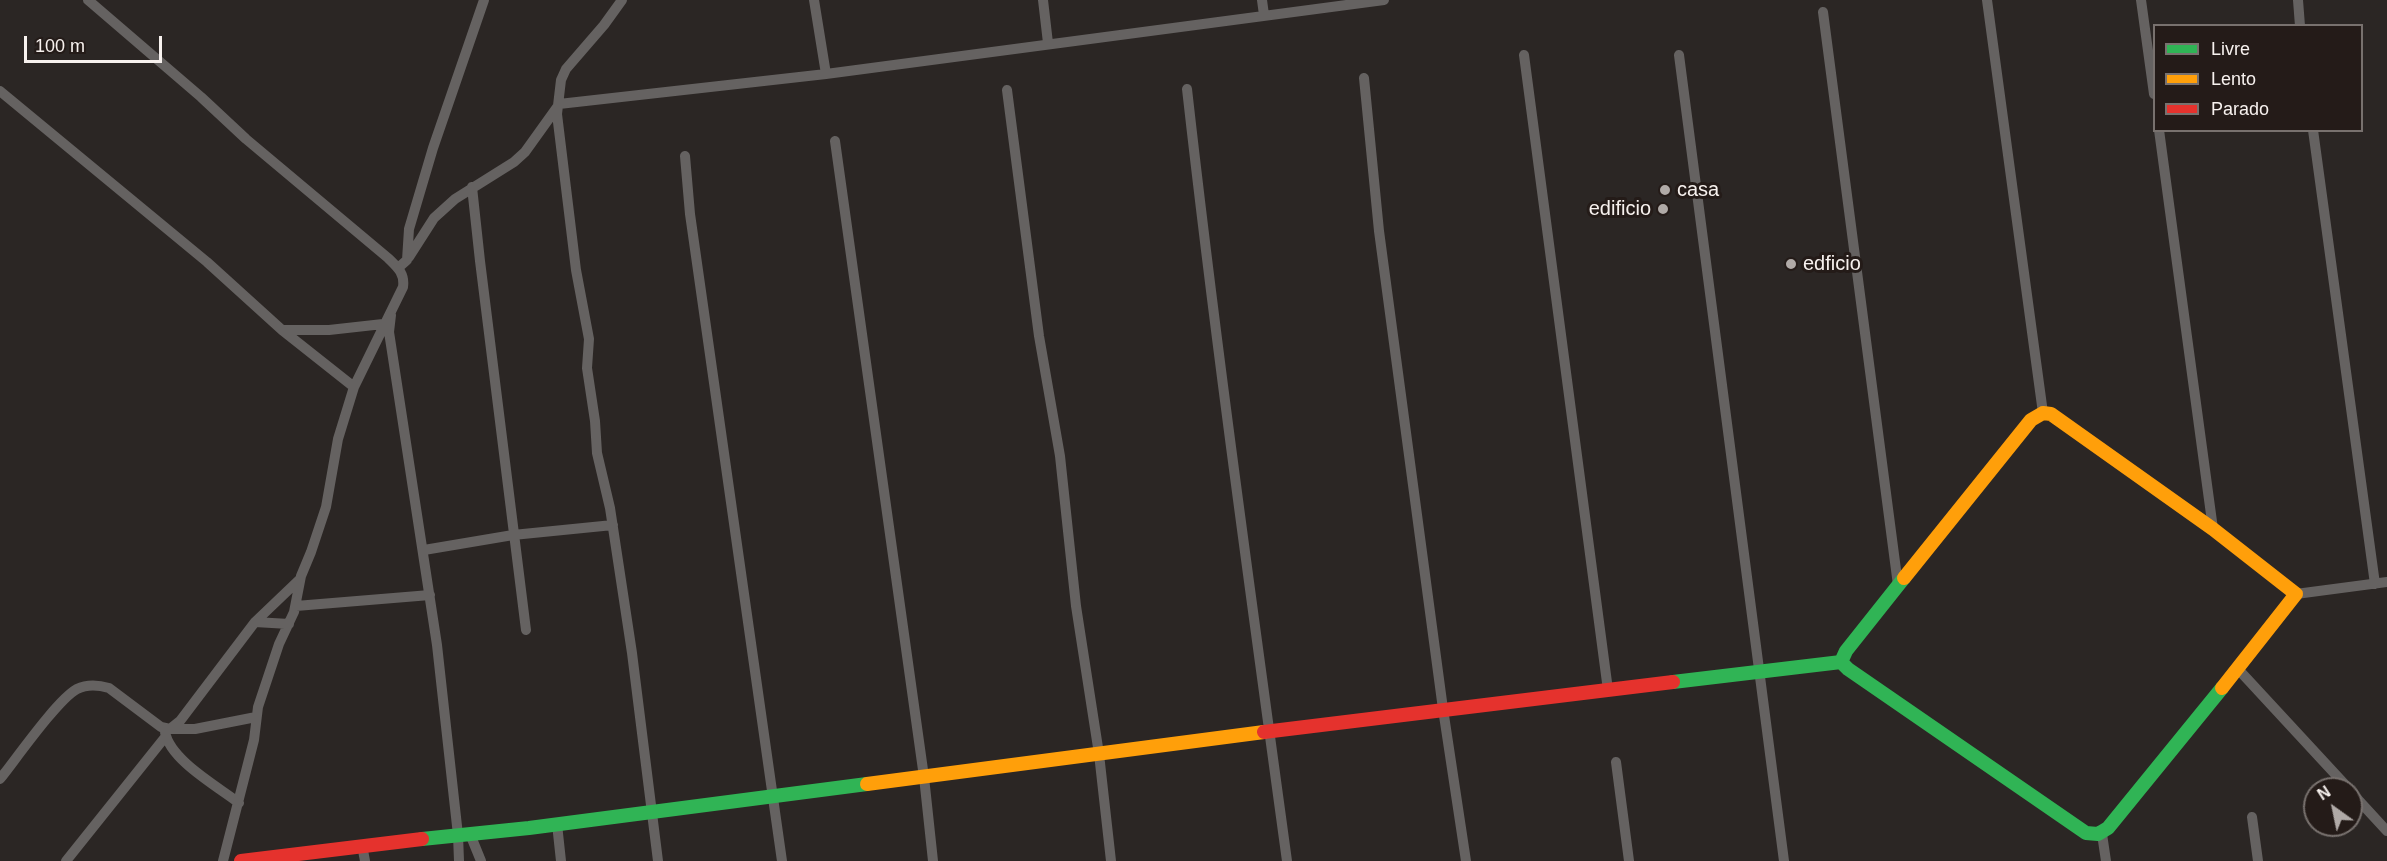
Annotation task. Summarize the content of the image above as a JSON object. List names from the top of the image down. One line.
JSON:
{"places":["casa","edificio","edficio"],"legend":["Livre","Lento","Parado"],"scale_bar":"100 m","north":"top left"}
